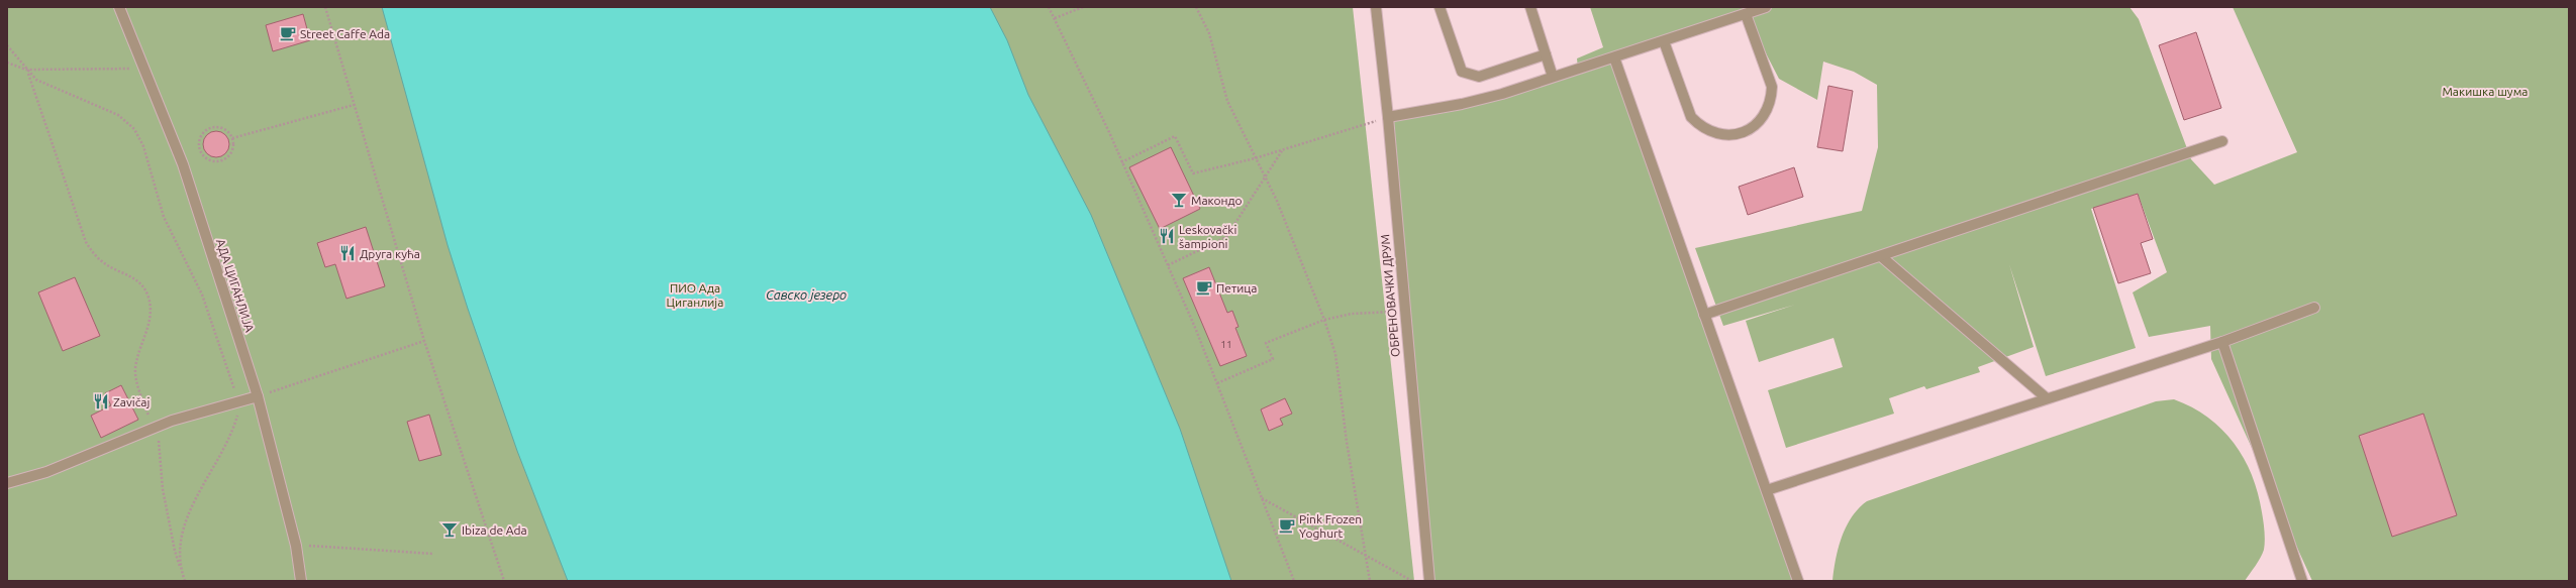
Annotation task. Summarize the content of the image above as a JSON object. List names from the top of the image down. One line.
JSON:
{"streets":{"street":["АДА ЦИГАНЛИЈА","ОБРЕНОВАЧКИ ДРУМ"]},"water":["Савско језеро"],"parks":["Макишка шума","ПИО Ада Циганлија"],"places":{"cafe":["Street Caffe Ada","Петица","Pink Frozen Yoghurt"],"bar":["Макондо","Ibiza de Ada"],"restaurant":["Leskovački šampioni","Друга кућа","Zavičaj"]},"house_numbers":["11"]}
